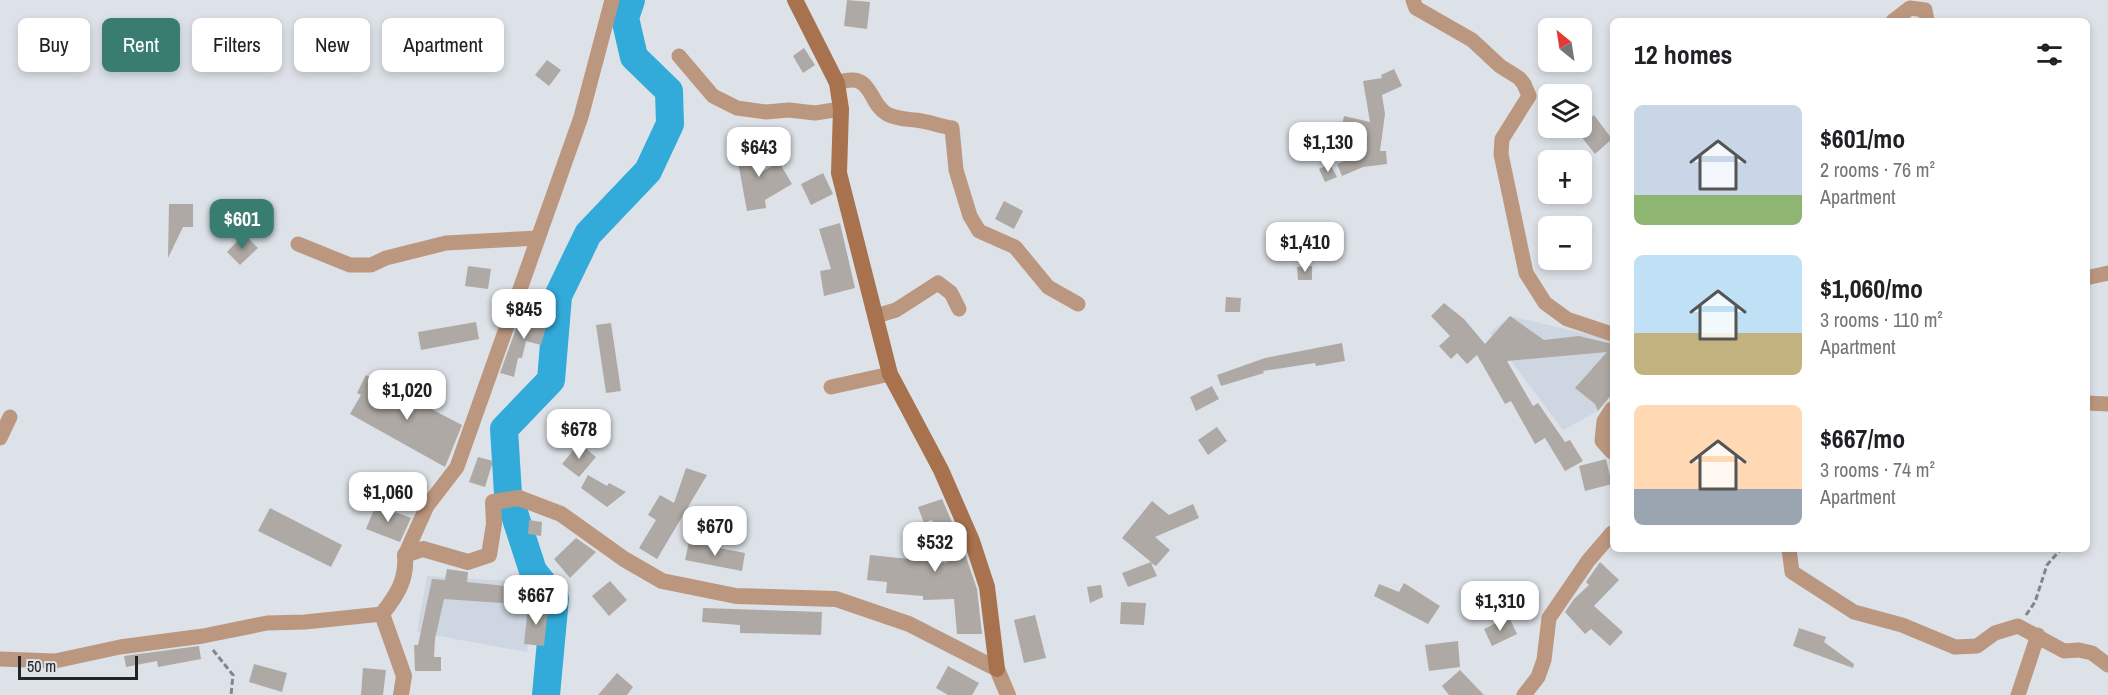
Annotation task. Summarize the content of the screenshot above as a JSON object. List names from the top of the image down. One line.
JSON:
{"scale_bar":"50 m","north":"top left","page":{"map_buttons":["+","−"],"chip":["Buy","Rent","Filters","New","Apartment"],"heading":"12 homes","list":[{"name":"$601/mo","note":"2 rooms · 76 m² · Apartment"},{"name":"$1,060/mo","note":"3 rooms · 110 m² · Apartment"},{"name":"$667/mo","note":"3 rooms · 74 m² · Apartment"}],"price":["$1,130","$643","$601","$1,410","$845","$1,020","$678","$1,060","$670","$532","$667","$1,310"],"scale":"50 m"}}
